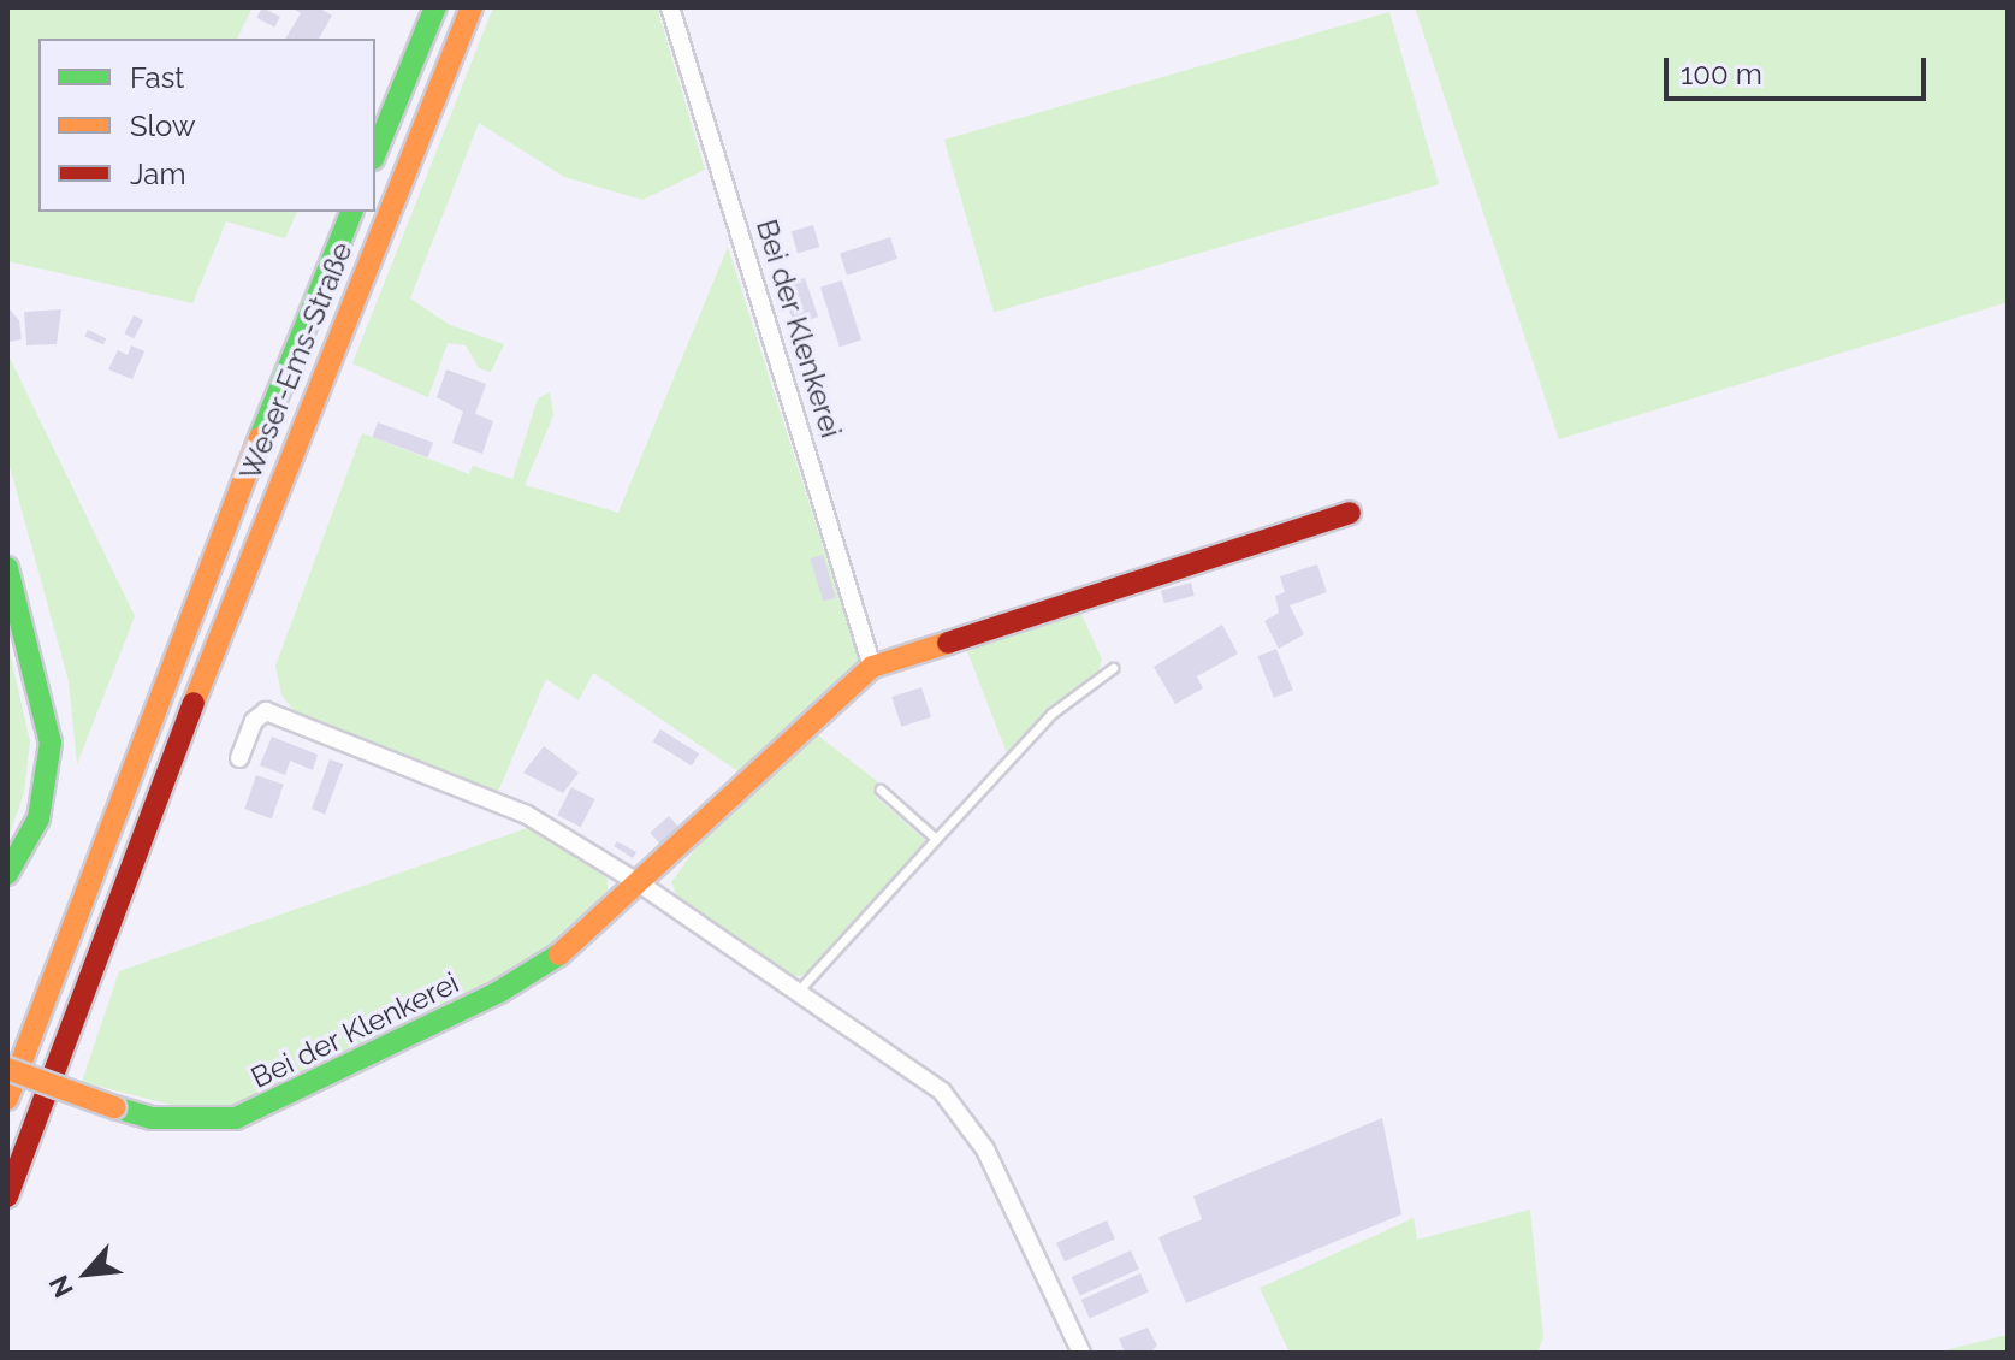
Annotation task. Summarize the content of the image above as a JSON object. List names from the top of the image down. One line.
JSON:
{"streets":{"main road":["Bei der Klenkerei","Weser-Ems-Straße"]},"legend":["Fast","Slow","Jam"],"scale_bar":"100 m","north":"bottom left"}
